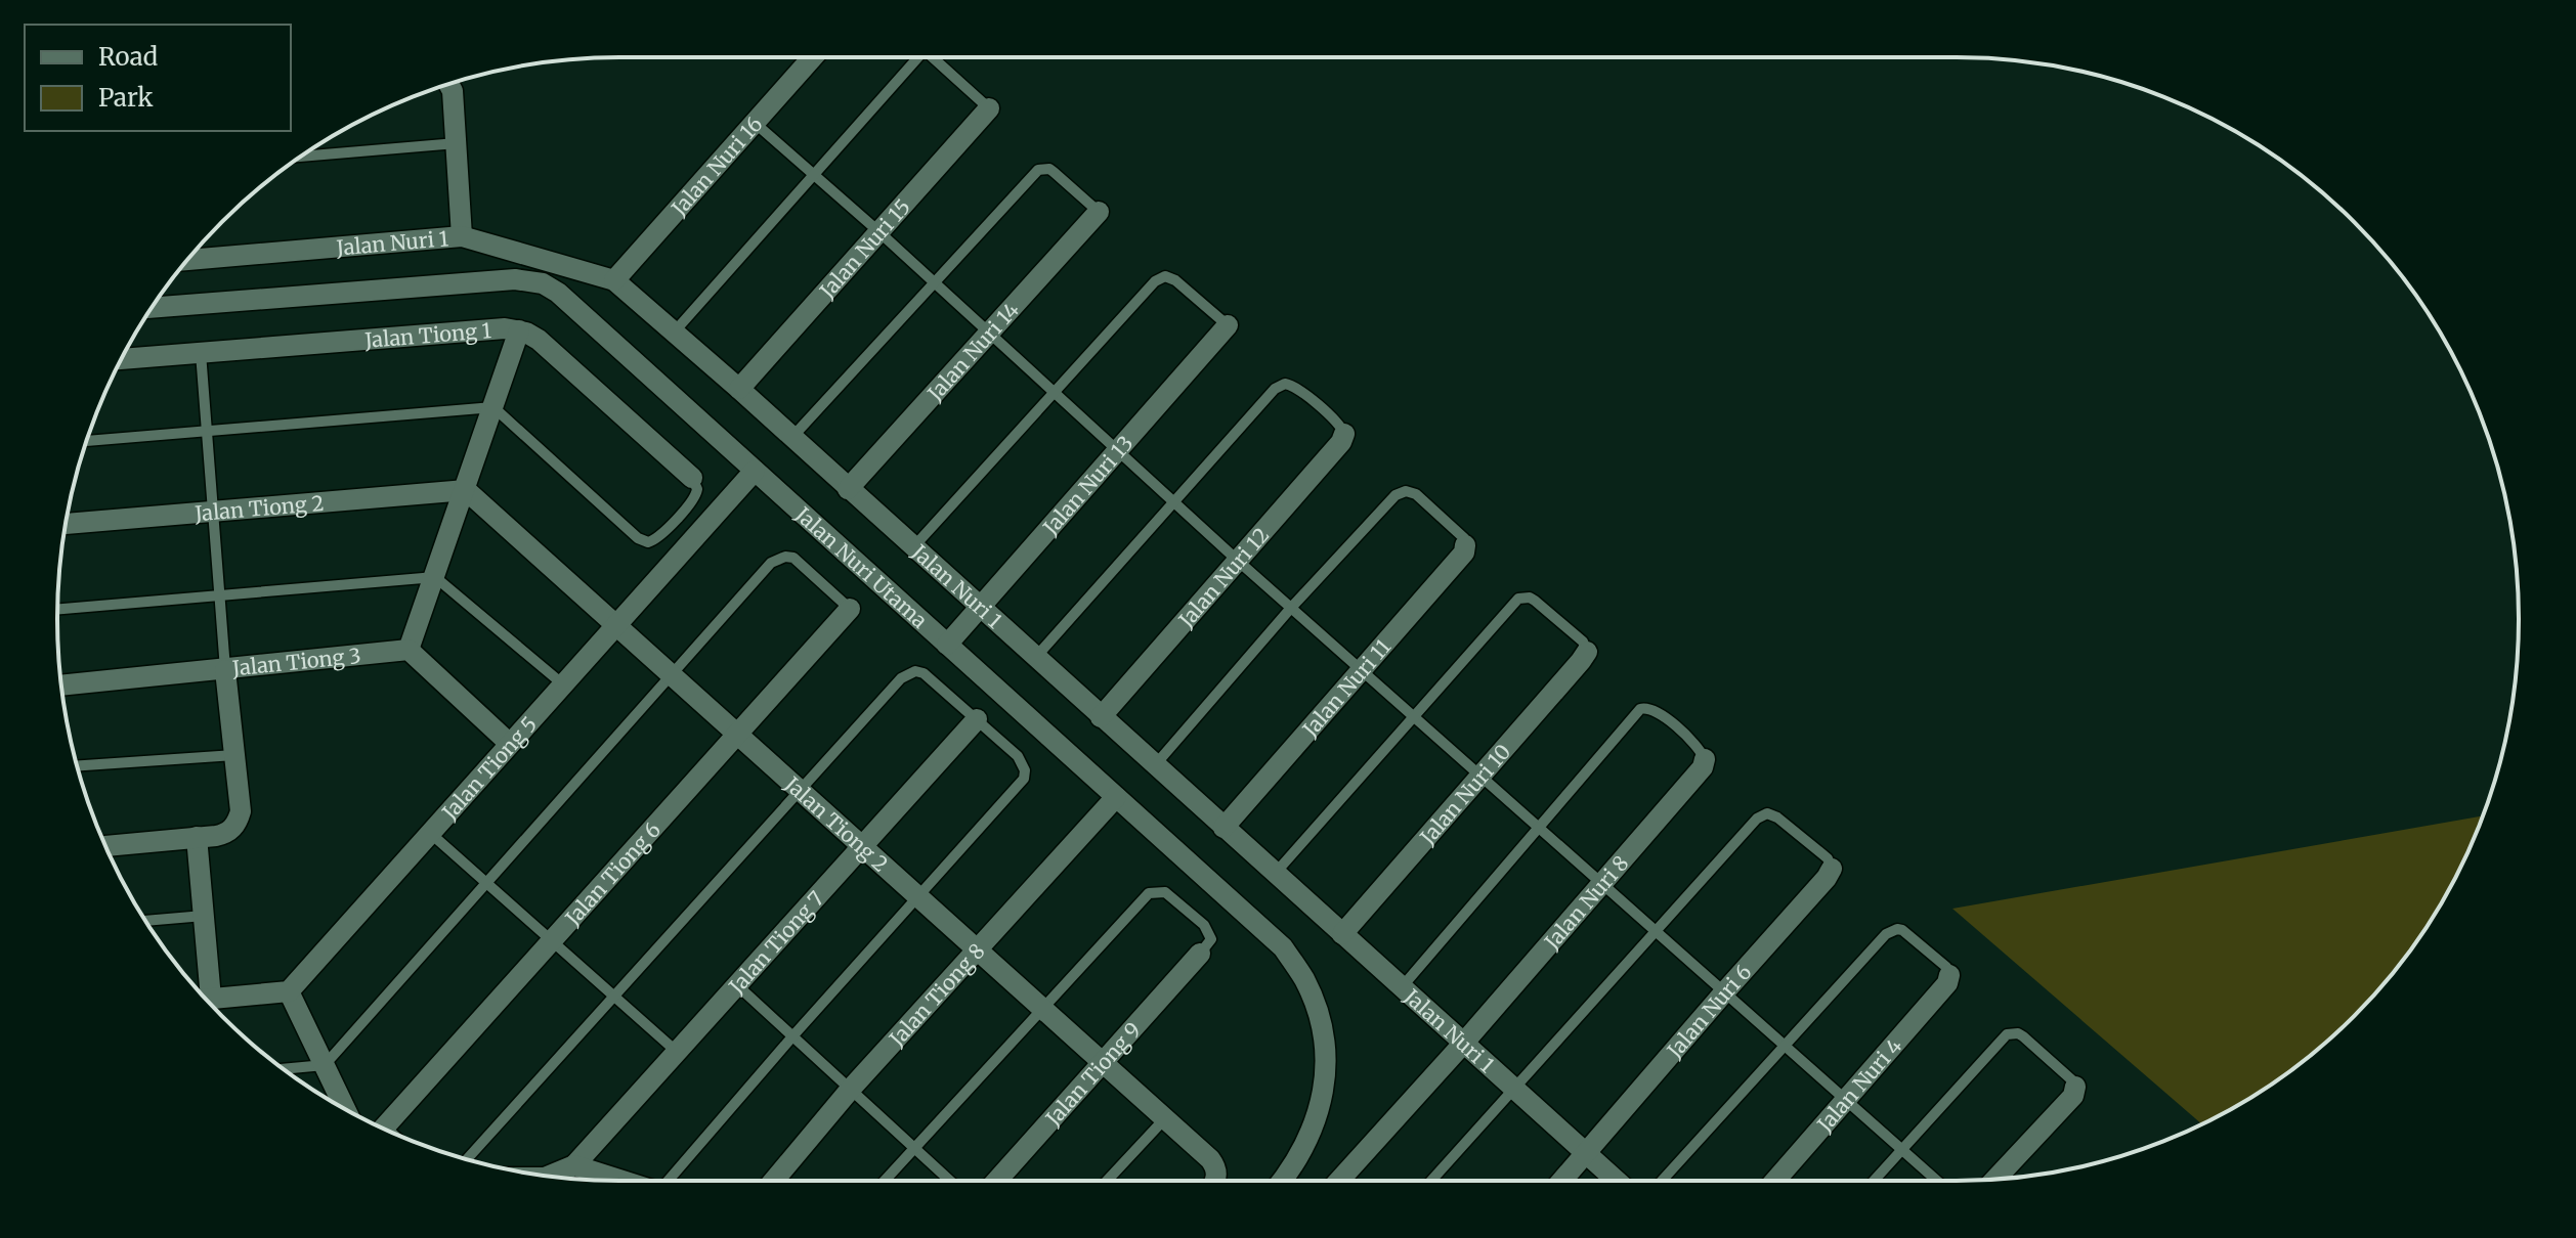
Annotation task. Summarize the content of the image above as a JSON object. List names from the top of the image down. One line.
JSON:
{"streets":{"street":["Jalan Nuri 16","Jalan Nuri 1","Jalan Nuri 15","Jalan Tiong 1","Jalan Nuri 14","Jalan Nuri 13","Jalan Tiong 2","Jalan Nuri Utama","Jalan Nuri 12","Jalan Tiong 3","Jalan Nuri 11","Jalan Tiong 5","Jalan Nuri 10","Jalan Tiong 6","Jalan Nuri 8","Jalan Tiong 7","Jalan Tiong 8","Jalan Nuri 6","Jalan Tiong 9","Jalan Nuri 4"]},"crossings":[["Jalan Nuri 16","Jalan Nuri 1"],["Jalan Nuri 1","Jalan Nuri 15"],["Jalan Nuri 1","Jalan Nuri 14"],["Jalan Nuri 1","Jalan Nuri 13"],["Jalan Nuri 1","Jalan Nuri 12"],["Jalan Nuri 1","Jalan Nuri 11"],["Jalan Nuri 1","Jalan Nuri 10"],["Jalan Nuri 1","Jalan Nuri 8"],["Jalan Nuri 1","Jalan Nuri 6"],["Jalan Nuri 13","Jalan Nuri Utama"],["Jalan Tiong 2","Jalan Tiong 5"],["Jalan Tiong 2","Jalan Tiong 6"],["Jalan Tiong 2","Jalan Tiong 7"],["Jalan Tiong 2","Jalan Tiong 8"],["Jalan Tiong 2","Jalan Tiong 9"],["Jalan Nuri Utama","Jalan Tiong 5"],["Jalan Nuri Utama","Jalan Tiong 8"]],"legend":["Road","Park"]}
